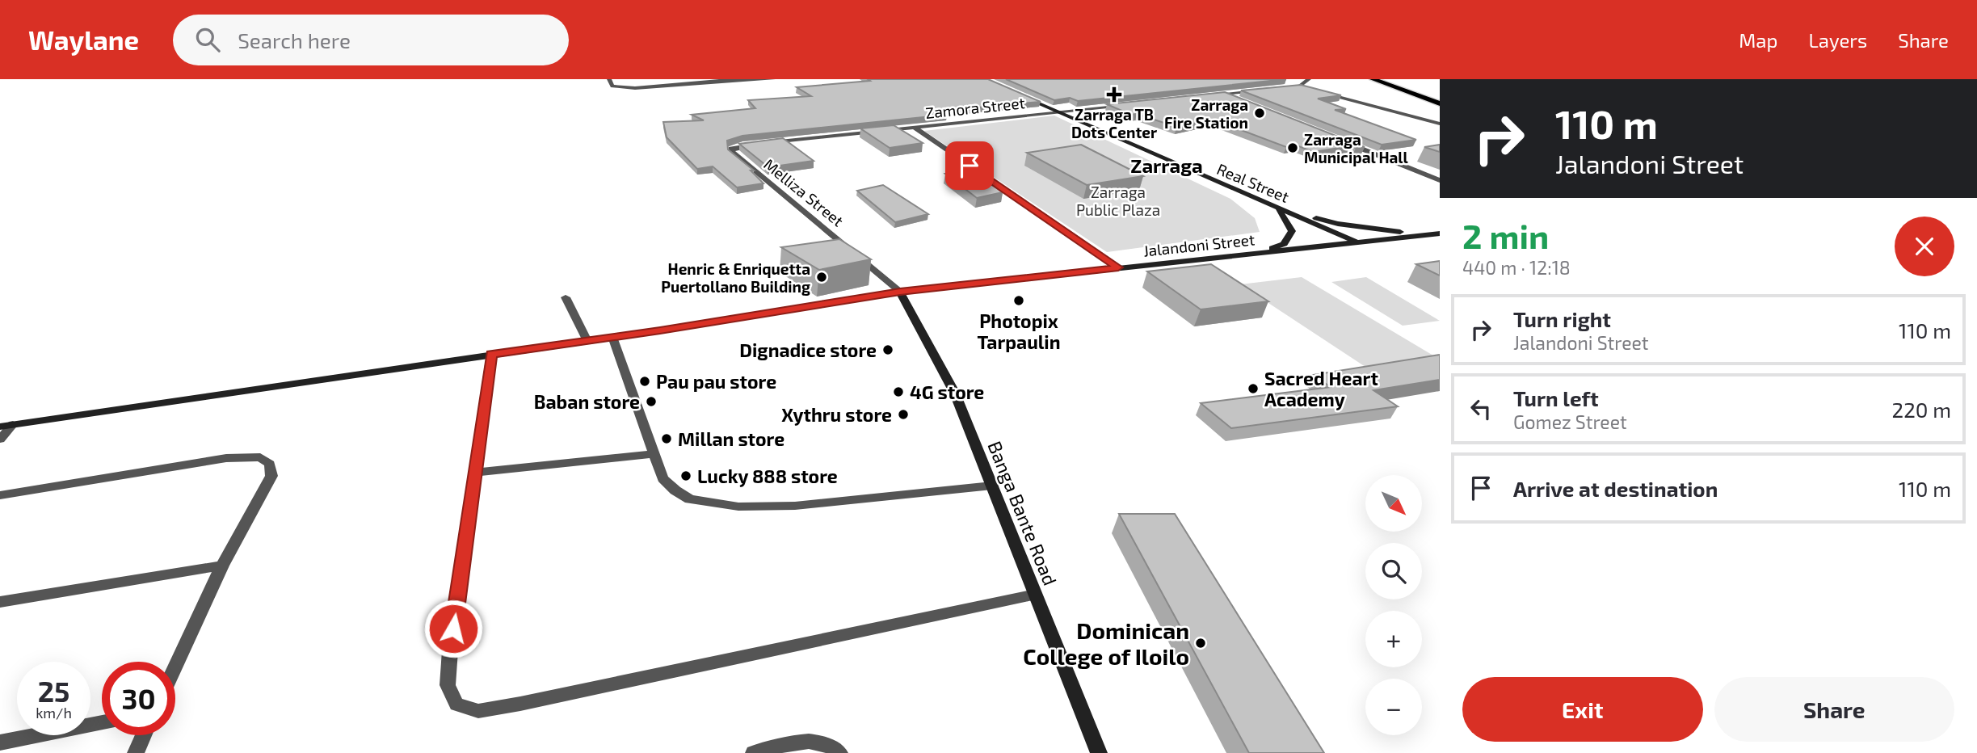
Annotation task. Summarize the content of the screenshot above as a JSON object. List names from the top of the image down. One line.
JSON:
{"streets":{"main road":["Real Street","Jalandoni Street","Banga Bante Road"],"street":["Zamora Street","Melliza Street"]},"crossings":[["Zamora Street","Real Street"],["Zamora Street","Melliza Street"],["Real Street","Jalandoni Street"],["Melliza Street","Jalandoni Street"],["Melliza Street","Banga Bante Road"],["Jalandoni Street","Banga Bante Road"]],"districts":["Zarraga"],"parks":["Zarraga Public Plaza"],"places":{"health":["Zarraga TB Dots Center"],"other":["Zarraga Fire Station","Zarraga Municipal Hall","Henric & Enriquetta Puertollano Building","Photopix Tarpaulin","Dignadice store","Pau pau store","Sacred Heart Academy","4G store","Baban store","Xythru store","Millan store","Lucky 888 store","Dominican College of Iloilo"]},"north":"bottom right","page":{"header":"Waylane","search":"Search here","nav":["Map","Layers","Share"],"turn":["110 m","Jalandoni Street"],"heading":["2 min","440 m · 12:18"],"list":[{"name":"Turn right","note":"Jalandoni Street","value":"110 m"},{"name":"Turn left","note":"Gomez Street","value":"220 m"},{"name":"Arrive at destination","value":"110 m"}],"map_buttons":["+","−"],"speed":"25 km/h","limit":"30","buttons":["Exit","Share"]}}
